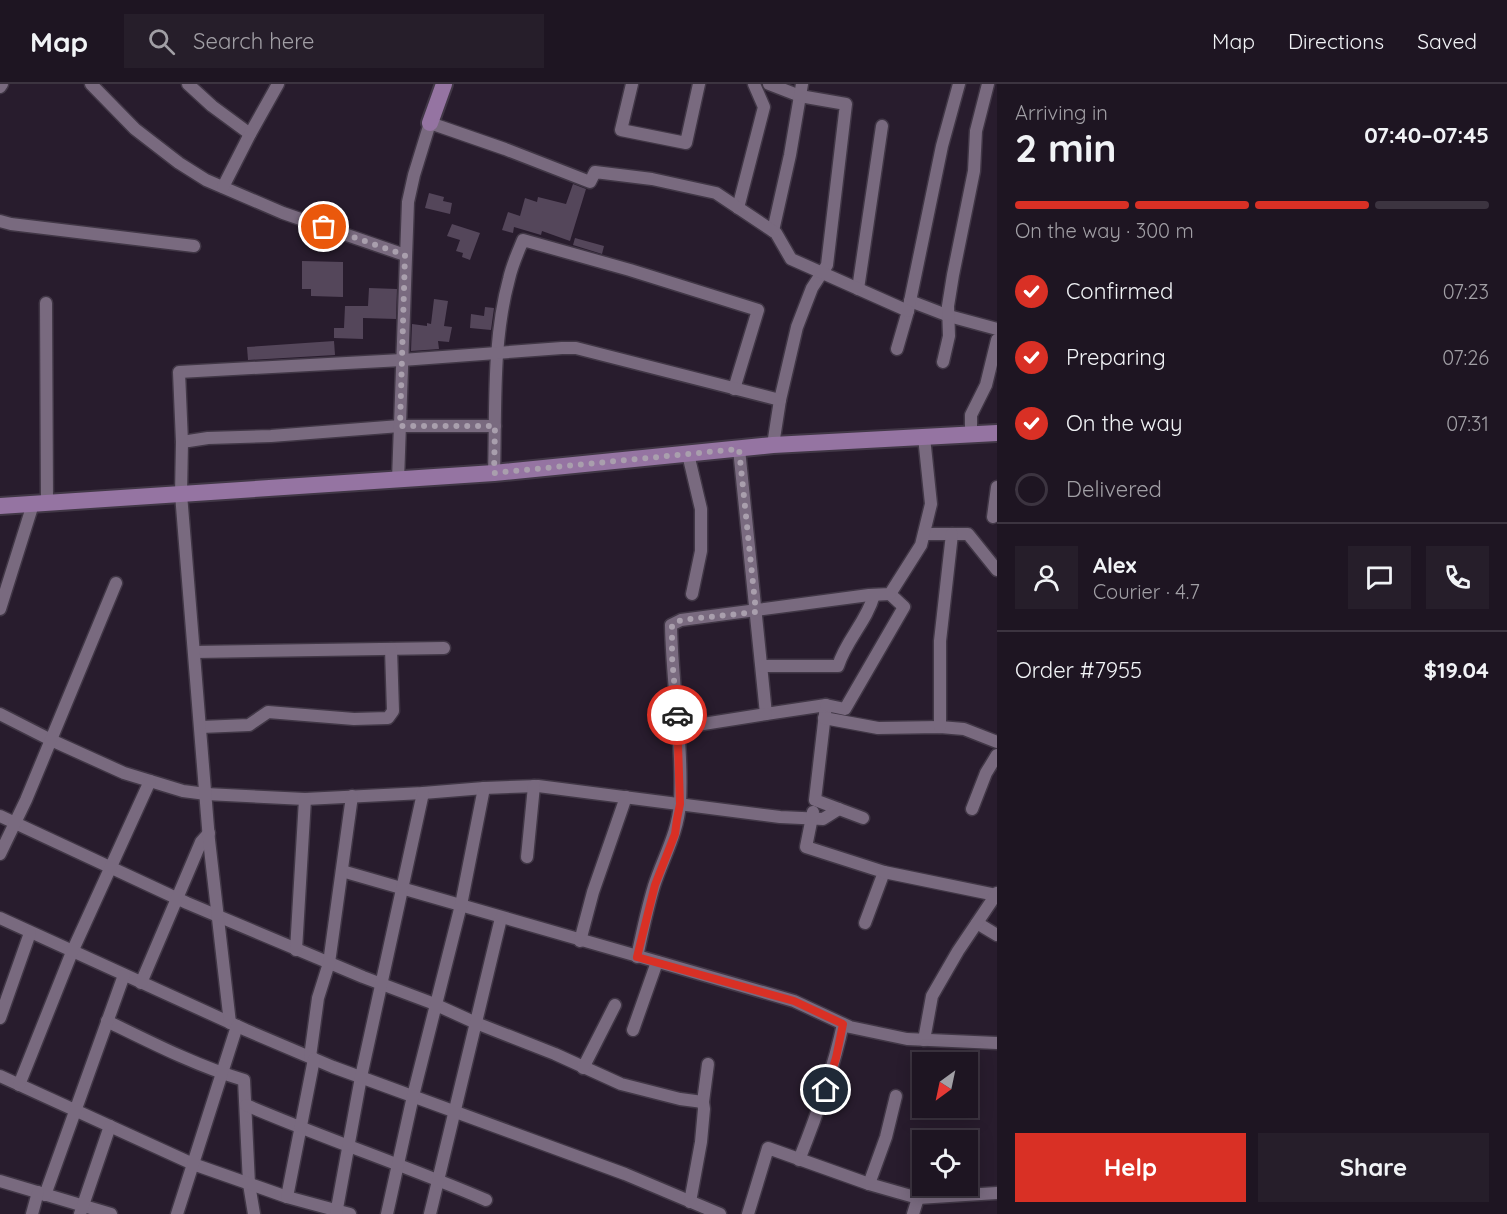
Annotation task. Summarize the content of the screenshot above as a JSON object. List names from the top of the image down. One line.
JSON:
{"north":"bottom left","page":{"header":"Map","search":"Search here","nav":["Map","Directions","Saved"],"heading":["2 min","Arriving in","07:40–07:45"],"panel":["Alex","Courier · 4.7","Order #7955","$19.04"],"bar":"On the way · 300 m","list":[["Confirmed","07:23"],["Preparing","07:26"],["On the way","07:31"],"Delivered"],"buttons":["Help","Share"]}}
